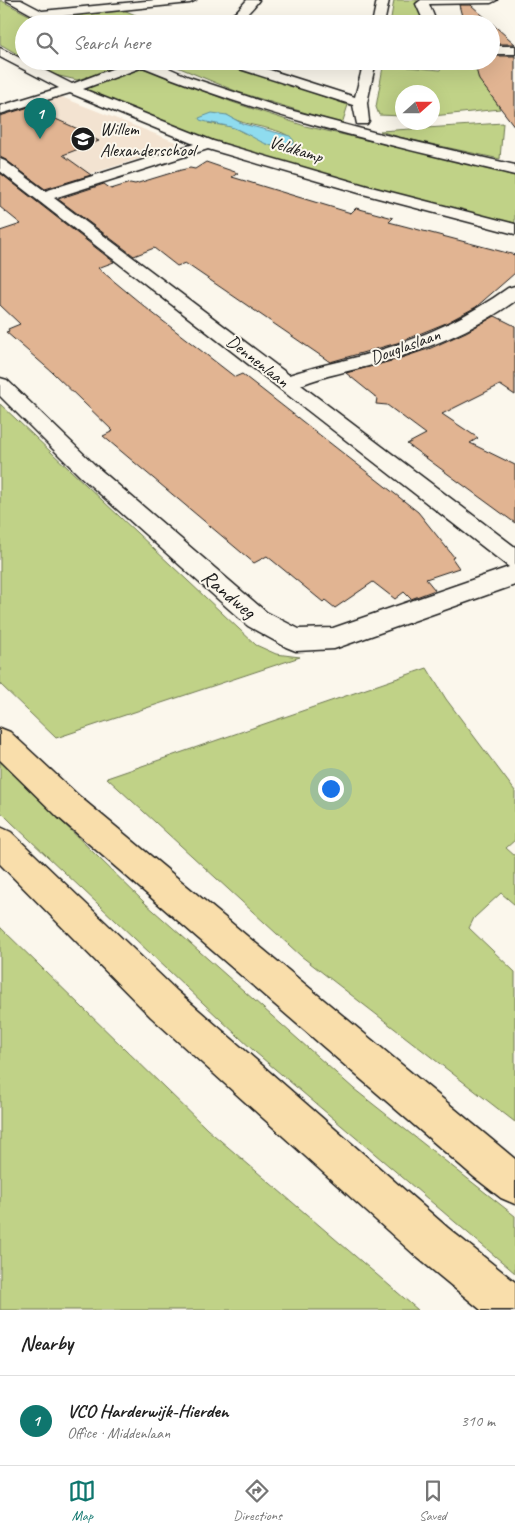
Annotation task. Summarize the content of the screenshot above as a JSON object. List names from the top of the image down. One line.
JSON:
{"streets":{"street":["Veldkamp","Douglaslaan","Dennenlaan","Randweg"]},"crossings":[["Douglaslaan","Dennenlaan"]],"places":{"school or university":["Willem Alexanderschool"]},"north":"right","page":{"search":"Search here","pins":"1","heading":"Nearby","list":[{"mark":"1","name":"VCO Harderwijk-Hierden","note":"Office · Middenlaan","value":"310 m"}],"nav":["Map","Directions","Saved"]}}
